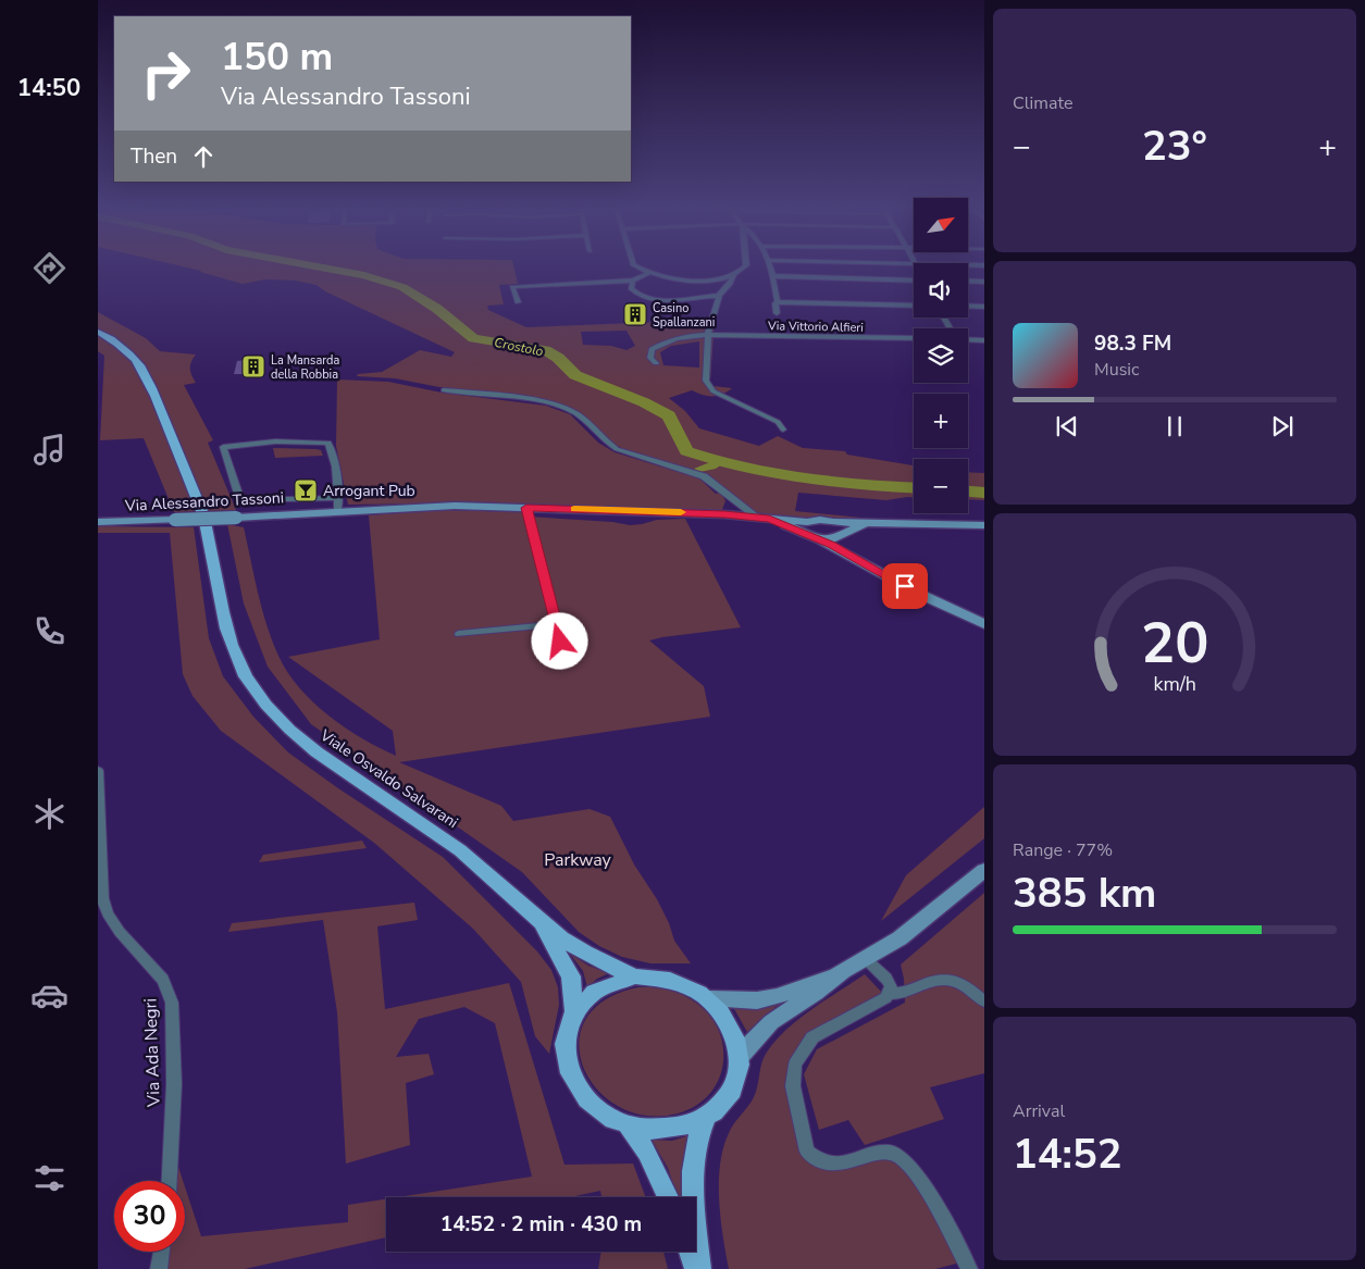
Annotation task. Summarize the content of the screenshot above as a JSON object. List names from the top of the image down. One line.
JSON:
{"streets":{"main road":["Viale Osvaldo Salvarani"],"street":["Via Vittorio Alfieri","Via Alessandro Tassoni","Via Ada Negri"]},"water":["Crostolo"],"parks":["Parkway"],"places":{"building":["Casino Spallanzani","La Mansarda della Robbia"],"bar":["Arrogant Pub"]},"north":"top right","page":{"tabs":"14:50","tile":["Climate",["Range · 77%","385 km"],["Arrival","14:52"]],"turn":["150 m","Via Alessandro Tassoni"],"heat":["−","23°","+"],"then":"Then","map_buttons":["+","−"],"song":["98.3 FM","Music"],"limit":"30","trip":"14:52 · 2 min · 430 m","gauge":["20","km/h"]}}
